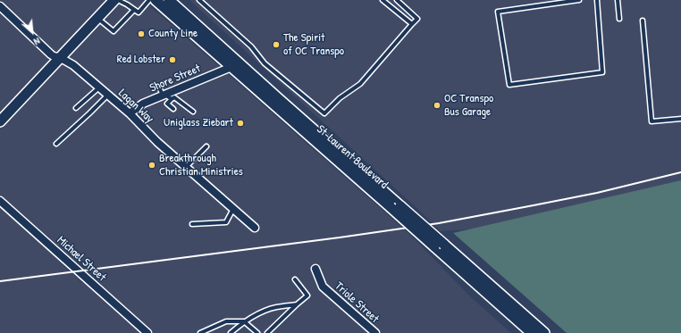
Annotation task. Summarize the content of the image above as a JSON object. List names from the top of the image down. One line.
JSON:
{"streets":{"main road":["St-Laurent Boulevard"],"street":["Shore Street","Lagan Way","Michael Street","Triole Street"]},"crossings":[["Shore Street","Lagan Way"],["Shore Street","St-Laurent Boulevard"]],"places":["County Line","The Spirit of OC Transpo","Red Lobster","OC Transpo Bus Garage","Uniglass Ziebart","Breakthrough Christian Ministries"],"north":"bottom right"}
